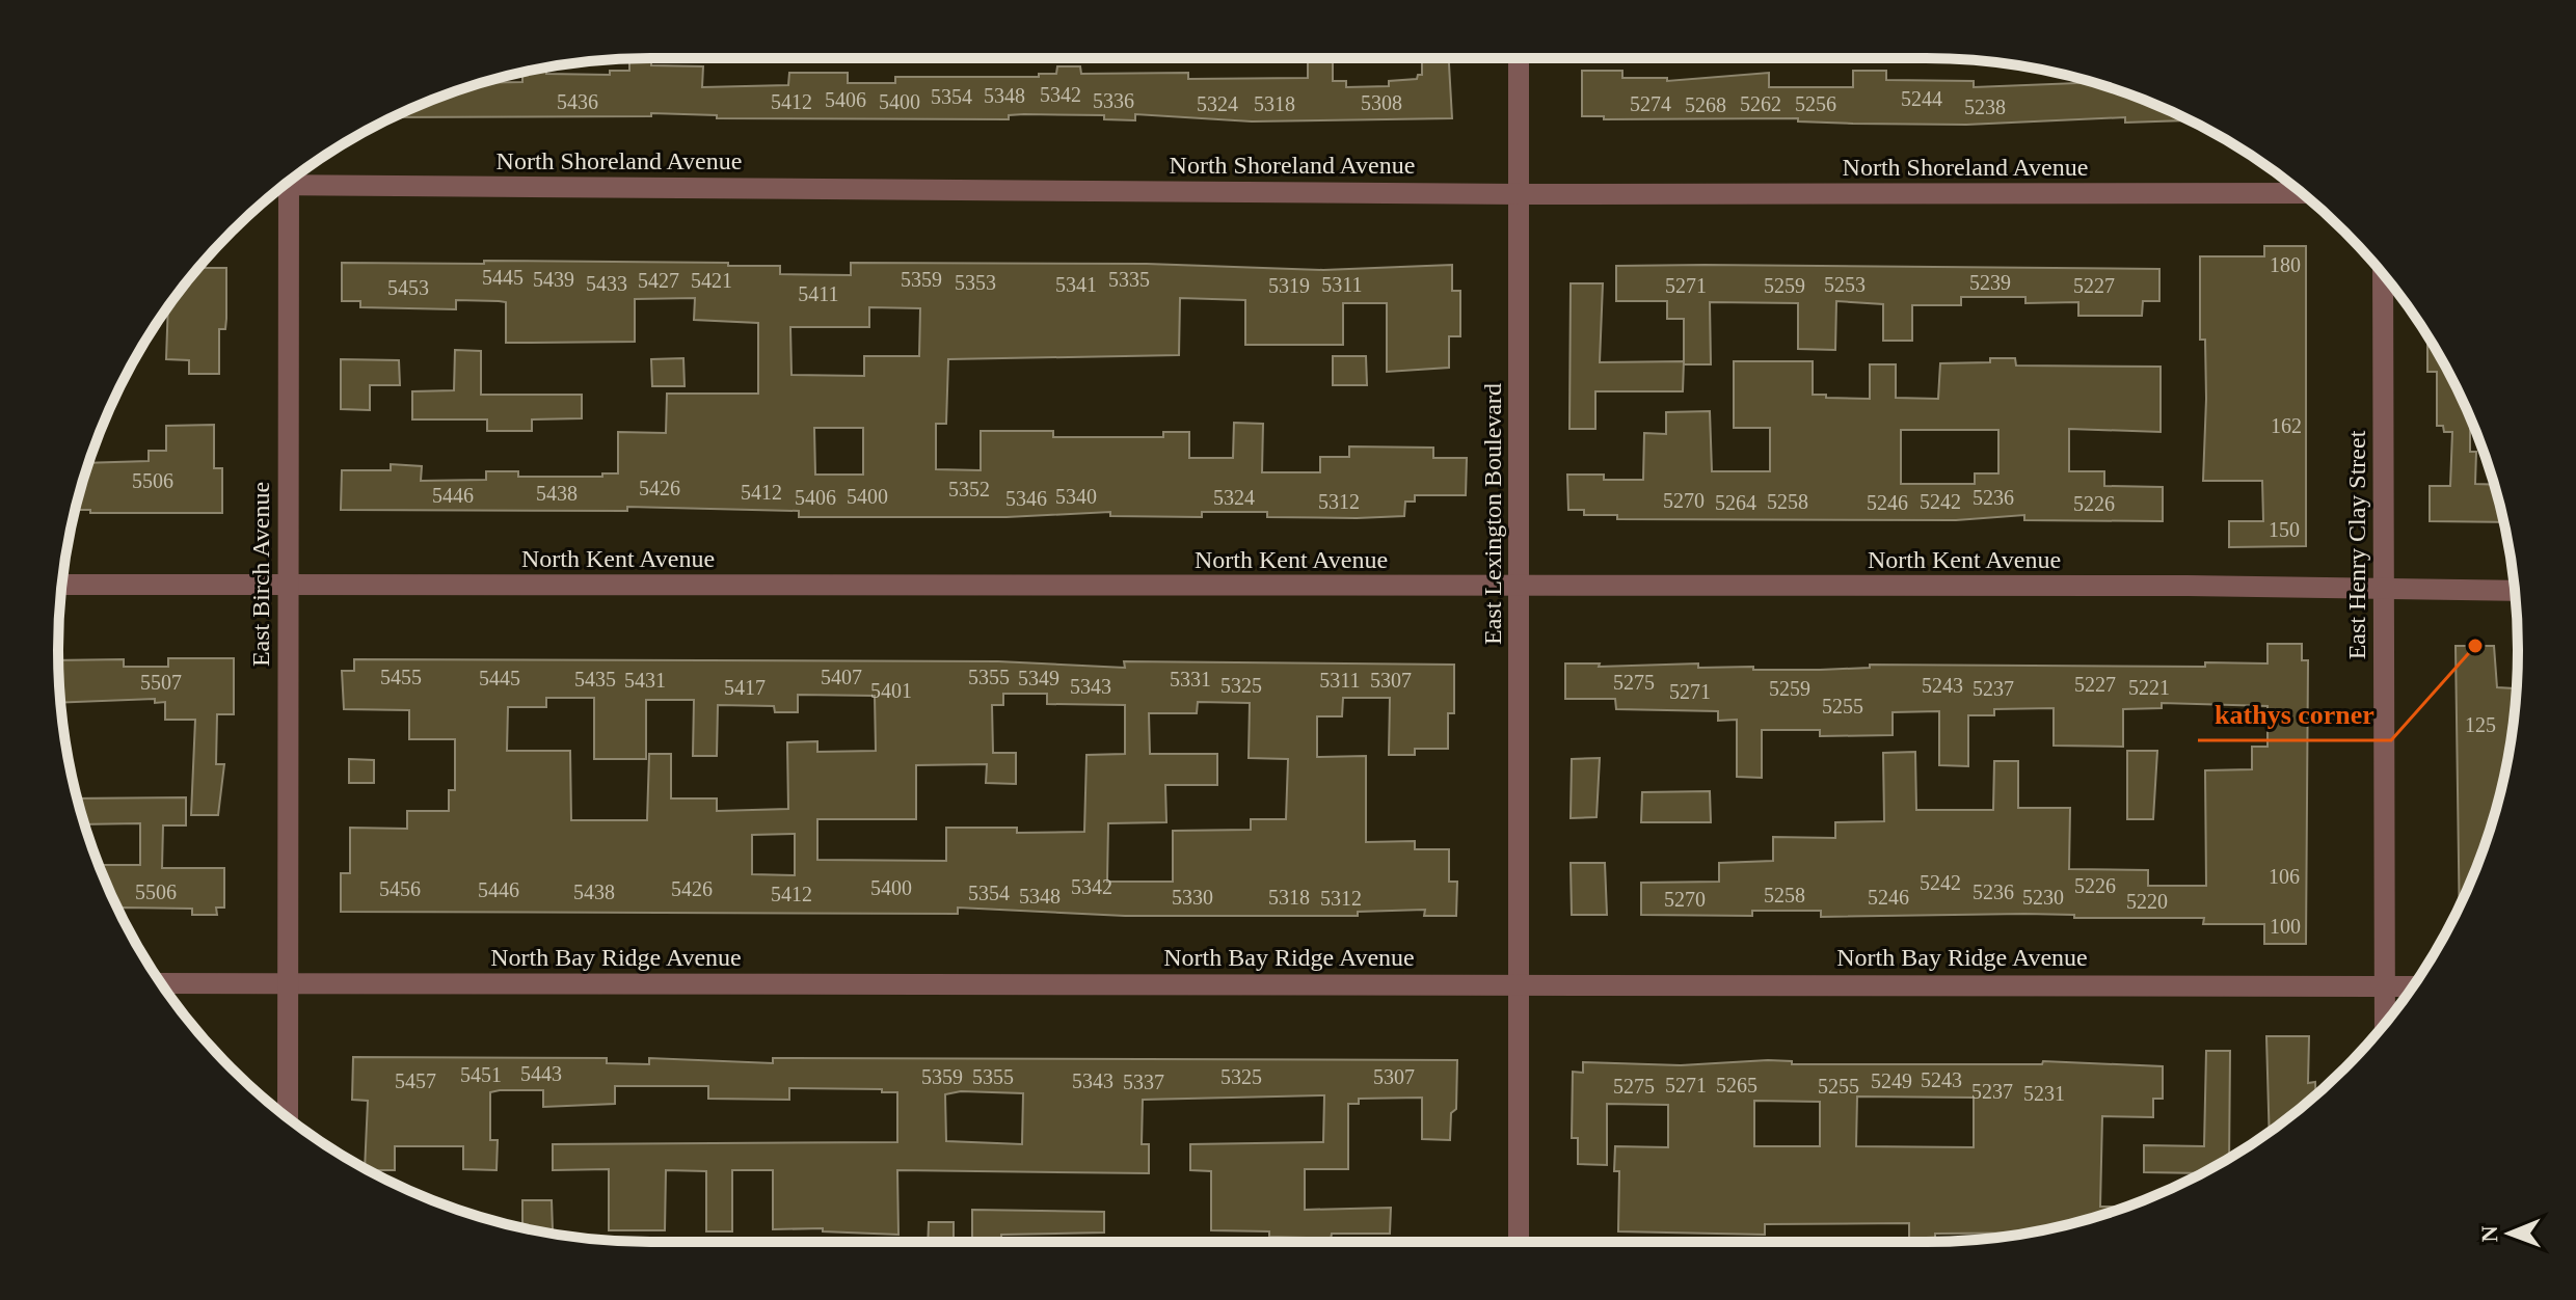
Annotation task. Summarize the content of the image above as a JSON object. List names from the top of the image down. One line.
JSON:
{"streets":{"street":["North Shoreland Avenue","East Lexington Boulevard","East Henry Clay Street","North Kent Avenue","East Birch Avenue","North Bay Ridge Avenue"]},"crossings":[["North Shoreland Avenue","East Lexington Boulevard"],["East Lexington Boulevard","North Kent Avenue"],["East Lexington Boulevard","North Bay Ridge Avenue"],["East Henry Clay Street","North Kent Avenue"],["East Henry Clay Street","North Bay Ridge Avenue"],["North Kent Avenue","East Birch Avenue"],["East Birch Avenue","North Bay Ridge Avenue"]],"places":["kathys corner"],"house_numbers":["5342","5348","5354","5244","5406","5336","5436","5412","5400","5308","5324","5318","5274","5262","5256","5268","5238","180","5445","5439","5359","5335","5427","5421","5353","5239","5433","5341","5311","5253","5319","5271","5259","5227","5453","5411","162","5506","5426","5352","5412","5438","5446","5400","5340","5406","5324","5236","5346","5270","5312","5258","5242","5264","5246","5226","150","5455","5407","5355","5445","5349","5435","5331","5431","5311","5307","5507","5275","5227","5325","5243","5343","5417","5221","5259","5237","5401","5271","5255","125","106","5242","5226","5342","5400","5456","5426","5446","5506","5438","5236","5354","5412","5258","5348","5330","5318","5246","5230","5312","5270","5220","100","5443","5451","5359","5355","5325","5307","5243","5457","5343","5249","5337","5271","5265","5275","5255","5237","5231"],"north":"left"}
